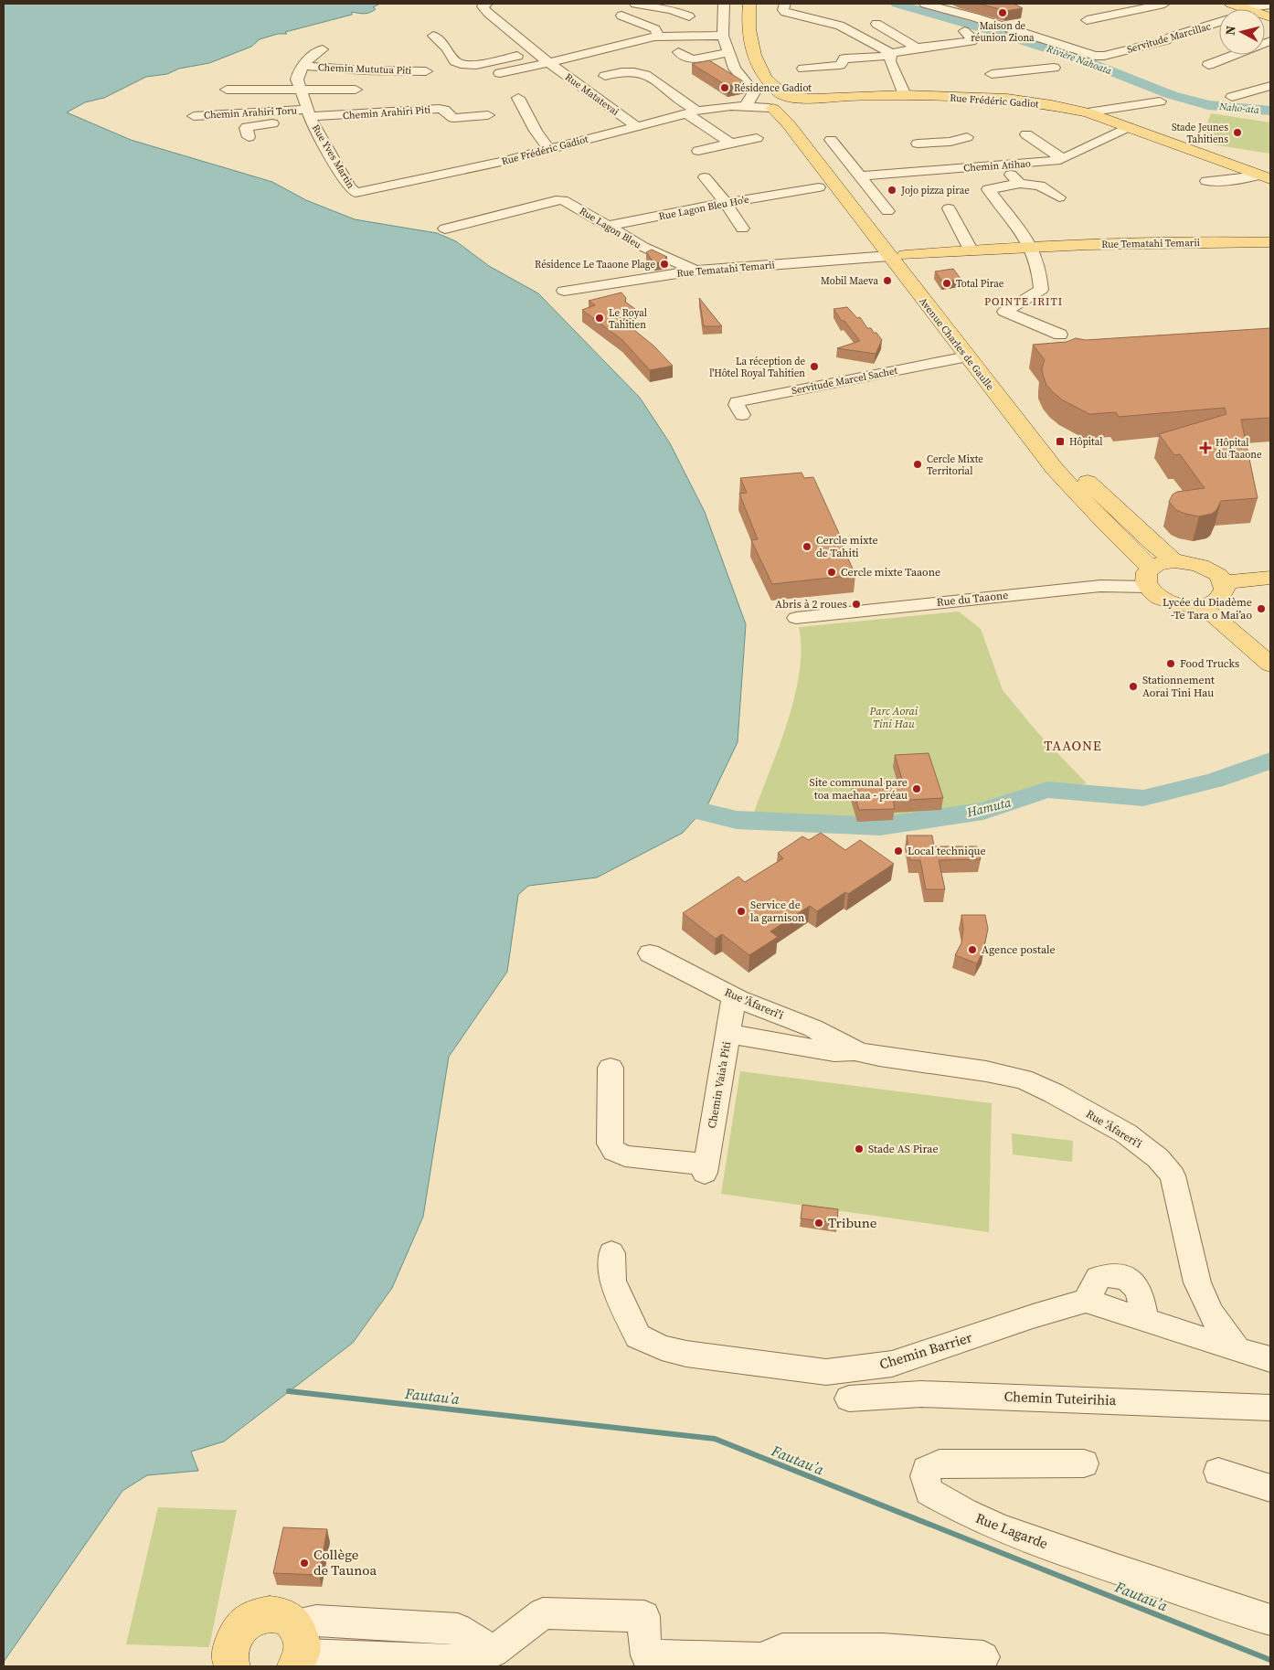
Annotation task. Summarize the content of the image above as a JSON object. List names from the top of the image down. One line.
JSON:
{"streets":{"main road":["Rue Frédéric Gadiot","Rue Tematahi Temarii","Avenue Charles de Gaulle"],"street":["Servitude Marcillac","Chemin Mututua Piti","Rue Matatevai","Chemin Arahiri Toru","Chemin Arahiri Piti","Rue Yves Martin","Chemin Atihao","Rue Lagon Bleu Ho'e","Rue Lagon Bleu","Servitude Marcel Sachet","Rue du Taaone","Rue 'Āfareri'i","Chemin Vaia'a Piti","Chemin Barrier","Chemin Tuteirihia","Rue Lagarde"]},"crossings":[["Chemin Mututua Piti","Rue Yves Martin"],["Rue Matatevai","Rue Frédéric Gadiot"],["Rue Frédéric Gadiot","Rue Yves Martin"],["Rue Frédéric Gadiot","Chemin Atihao"],["Rue Frédéric Gadiot","Avenue Charles de Gaulle"],["Chemin Arahiri Toru","Chemin Arahiri Piti"],["Chemin Arahiri Toru","Rue Yves Martin"],["Chemin Arahiri Piti","Rue Yves Martin"],["Rue Lagon Bleu Ho'e","Rue Lagon Bleu"],["Rue Lagon Bleu","Rue Tematahi Temarii"],["Rue Tematahi Temarii","Avenue Charles de Gaulle"],["Avenue Charles de Gaulle","Servitude Marcel Sachet"],["Avenue Charles de Gaulle","Rue du Taaone"],["Rue 'Āfareri'i","Chemin Vaia'a Piti"],["Rue 'Āfareri'i","Chemin Barrier"]],"districts":["POINTE IRITI","TAAONE"],"water":["Rivière Nahoata","Naho-ata","Hamuta","Fautau’a"],"parks":["Parc Aorai Tini Hau"],"places":{"other":["Maison de réunion Ziona","Résidence Gadiot","Stade Jeunes Tahitiens","Jojo pizza pirae","Résidence Le Taaone Plage","Mobil Maeva","Total Pirae","Le Royal Tahitien","La réception de l'Hôtel Royal Tahitien","Cercle Mixte Territorial","Cercle mixte de Tahiti","Cercle mixte Taaone","Abris à 2 roues","Lycée du Diadème -Te Tara o Mai’ao","Food Trucks","Stationnement Aorai Tini Hau","Site communal pare toa maehaa - préau","Local technique","Service de la garnison","Agence postale","Stade AS Pirae","Tribune","Collège de Taunoa"],"transit":["Hôpital"],"health":["Hôpital du Taaone"]},"north":"left"}
